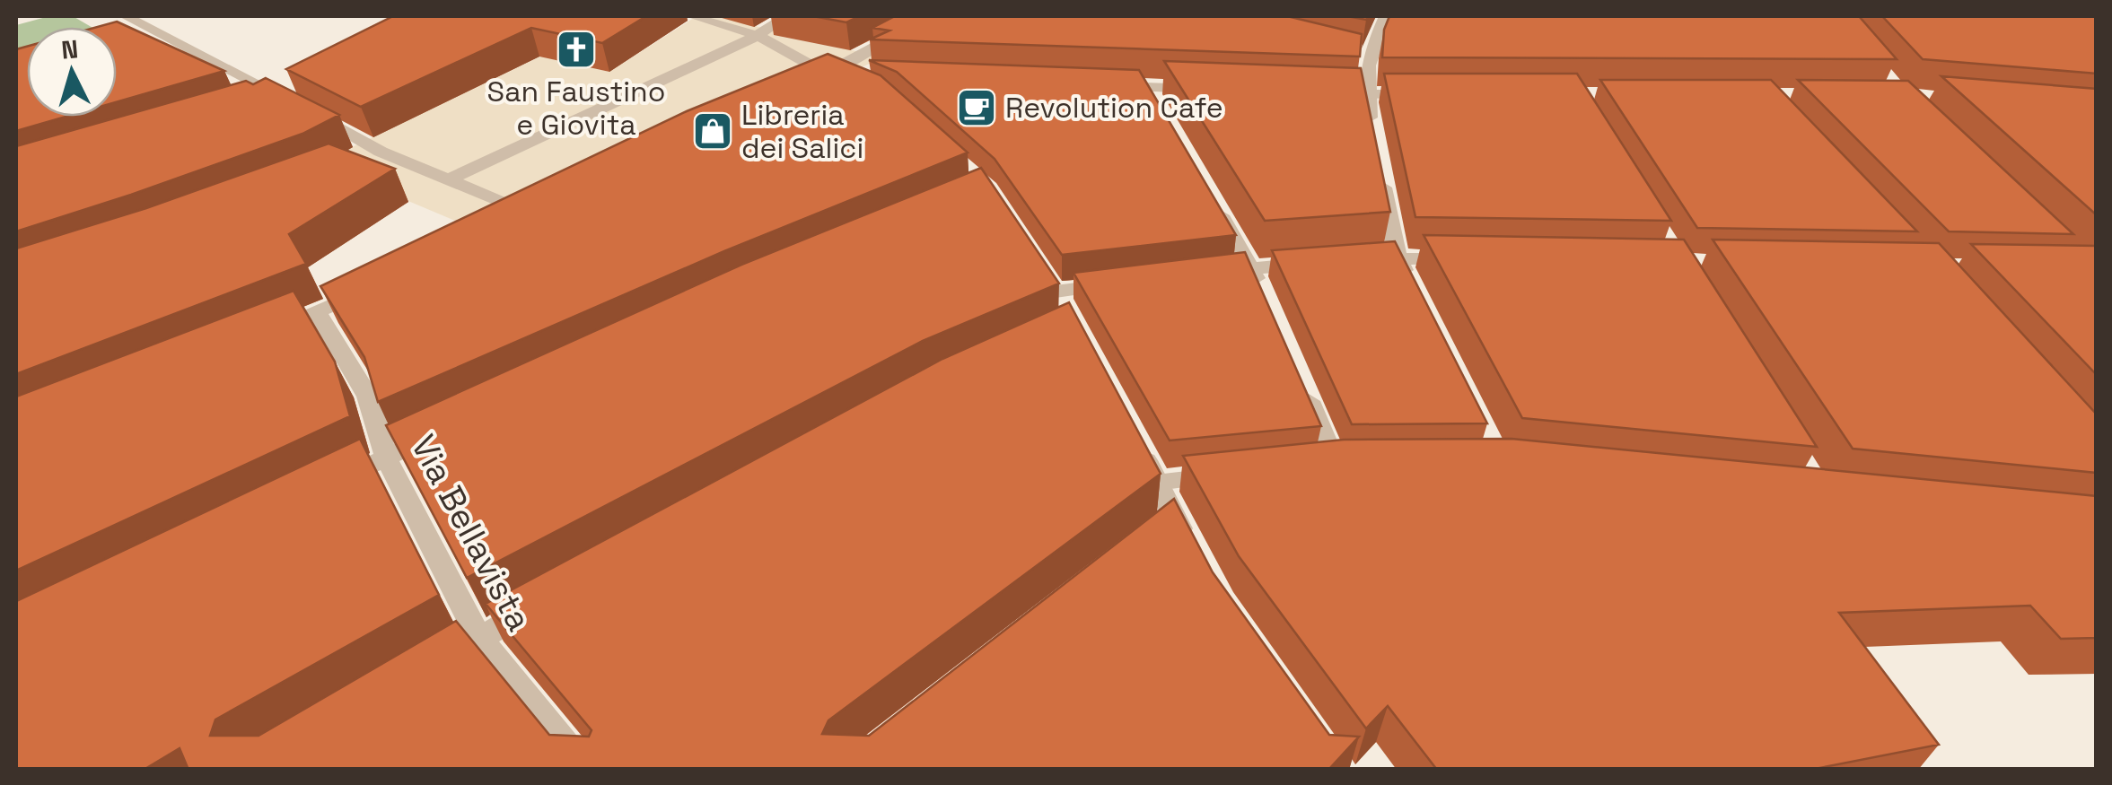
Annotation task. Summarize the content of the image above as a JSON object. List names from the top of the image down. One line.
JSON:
{"streets":{"street":["Via Bellavista"]},"places":{"church":["San Faustino e Giovita"],"cafe":["Revolution Cafe"],"shop":["Libreria dei Salici"]},"north":"top"}
